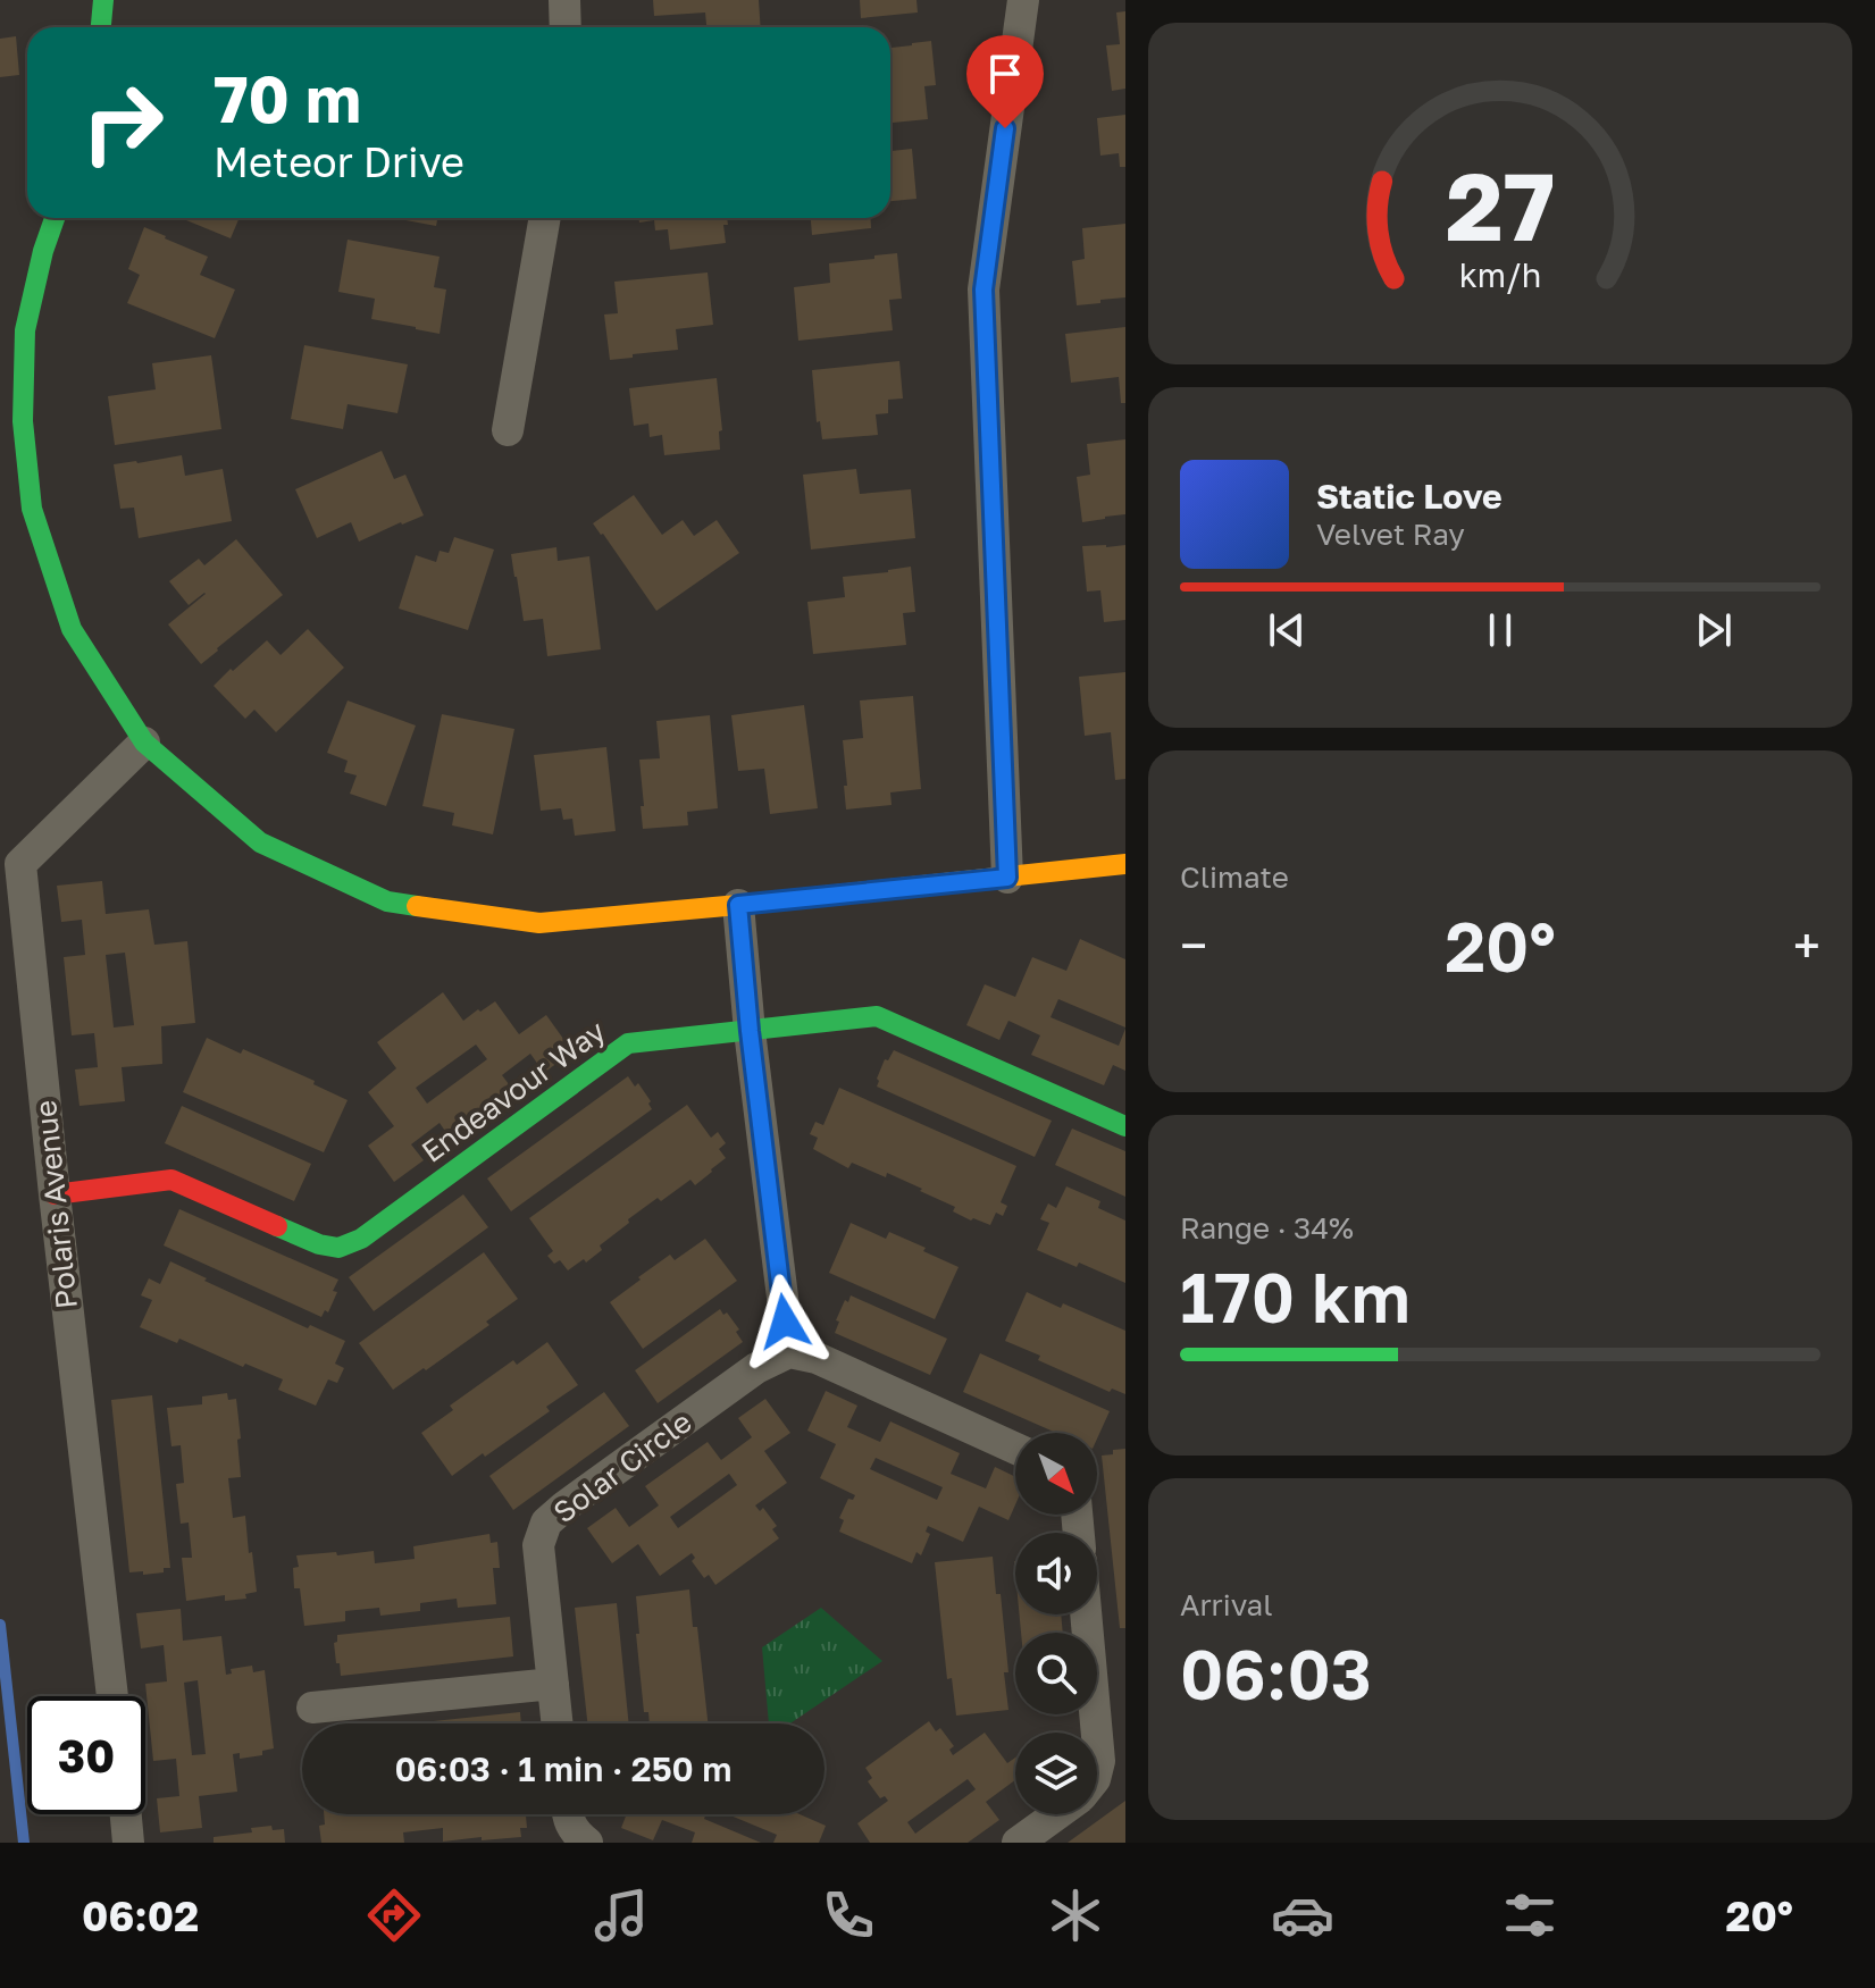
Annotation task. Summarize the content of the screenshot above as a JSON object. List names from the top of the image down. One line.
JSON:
{"streets":{"street":["Endeavour Way","Polaris Avenue","Solar Circle"]},"crossings":[["Endeavour Way","Polaris Avenue"]],"north":"bottom right","page":{"turn":["70 m","Meteor Drive"],"song":["Static Love","Velvet Ray"],"tile":["Climate",["Range · 34%","170 km"],["Arrival","06:03"]],"heat":["−","20°","+"],"limit":"30","trip":"06:03 · 1 min · 250 m","tabs":["06:02","20°"],"gauge":["27","km/h"]}}
